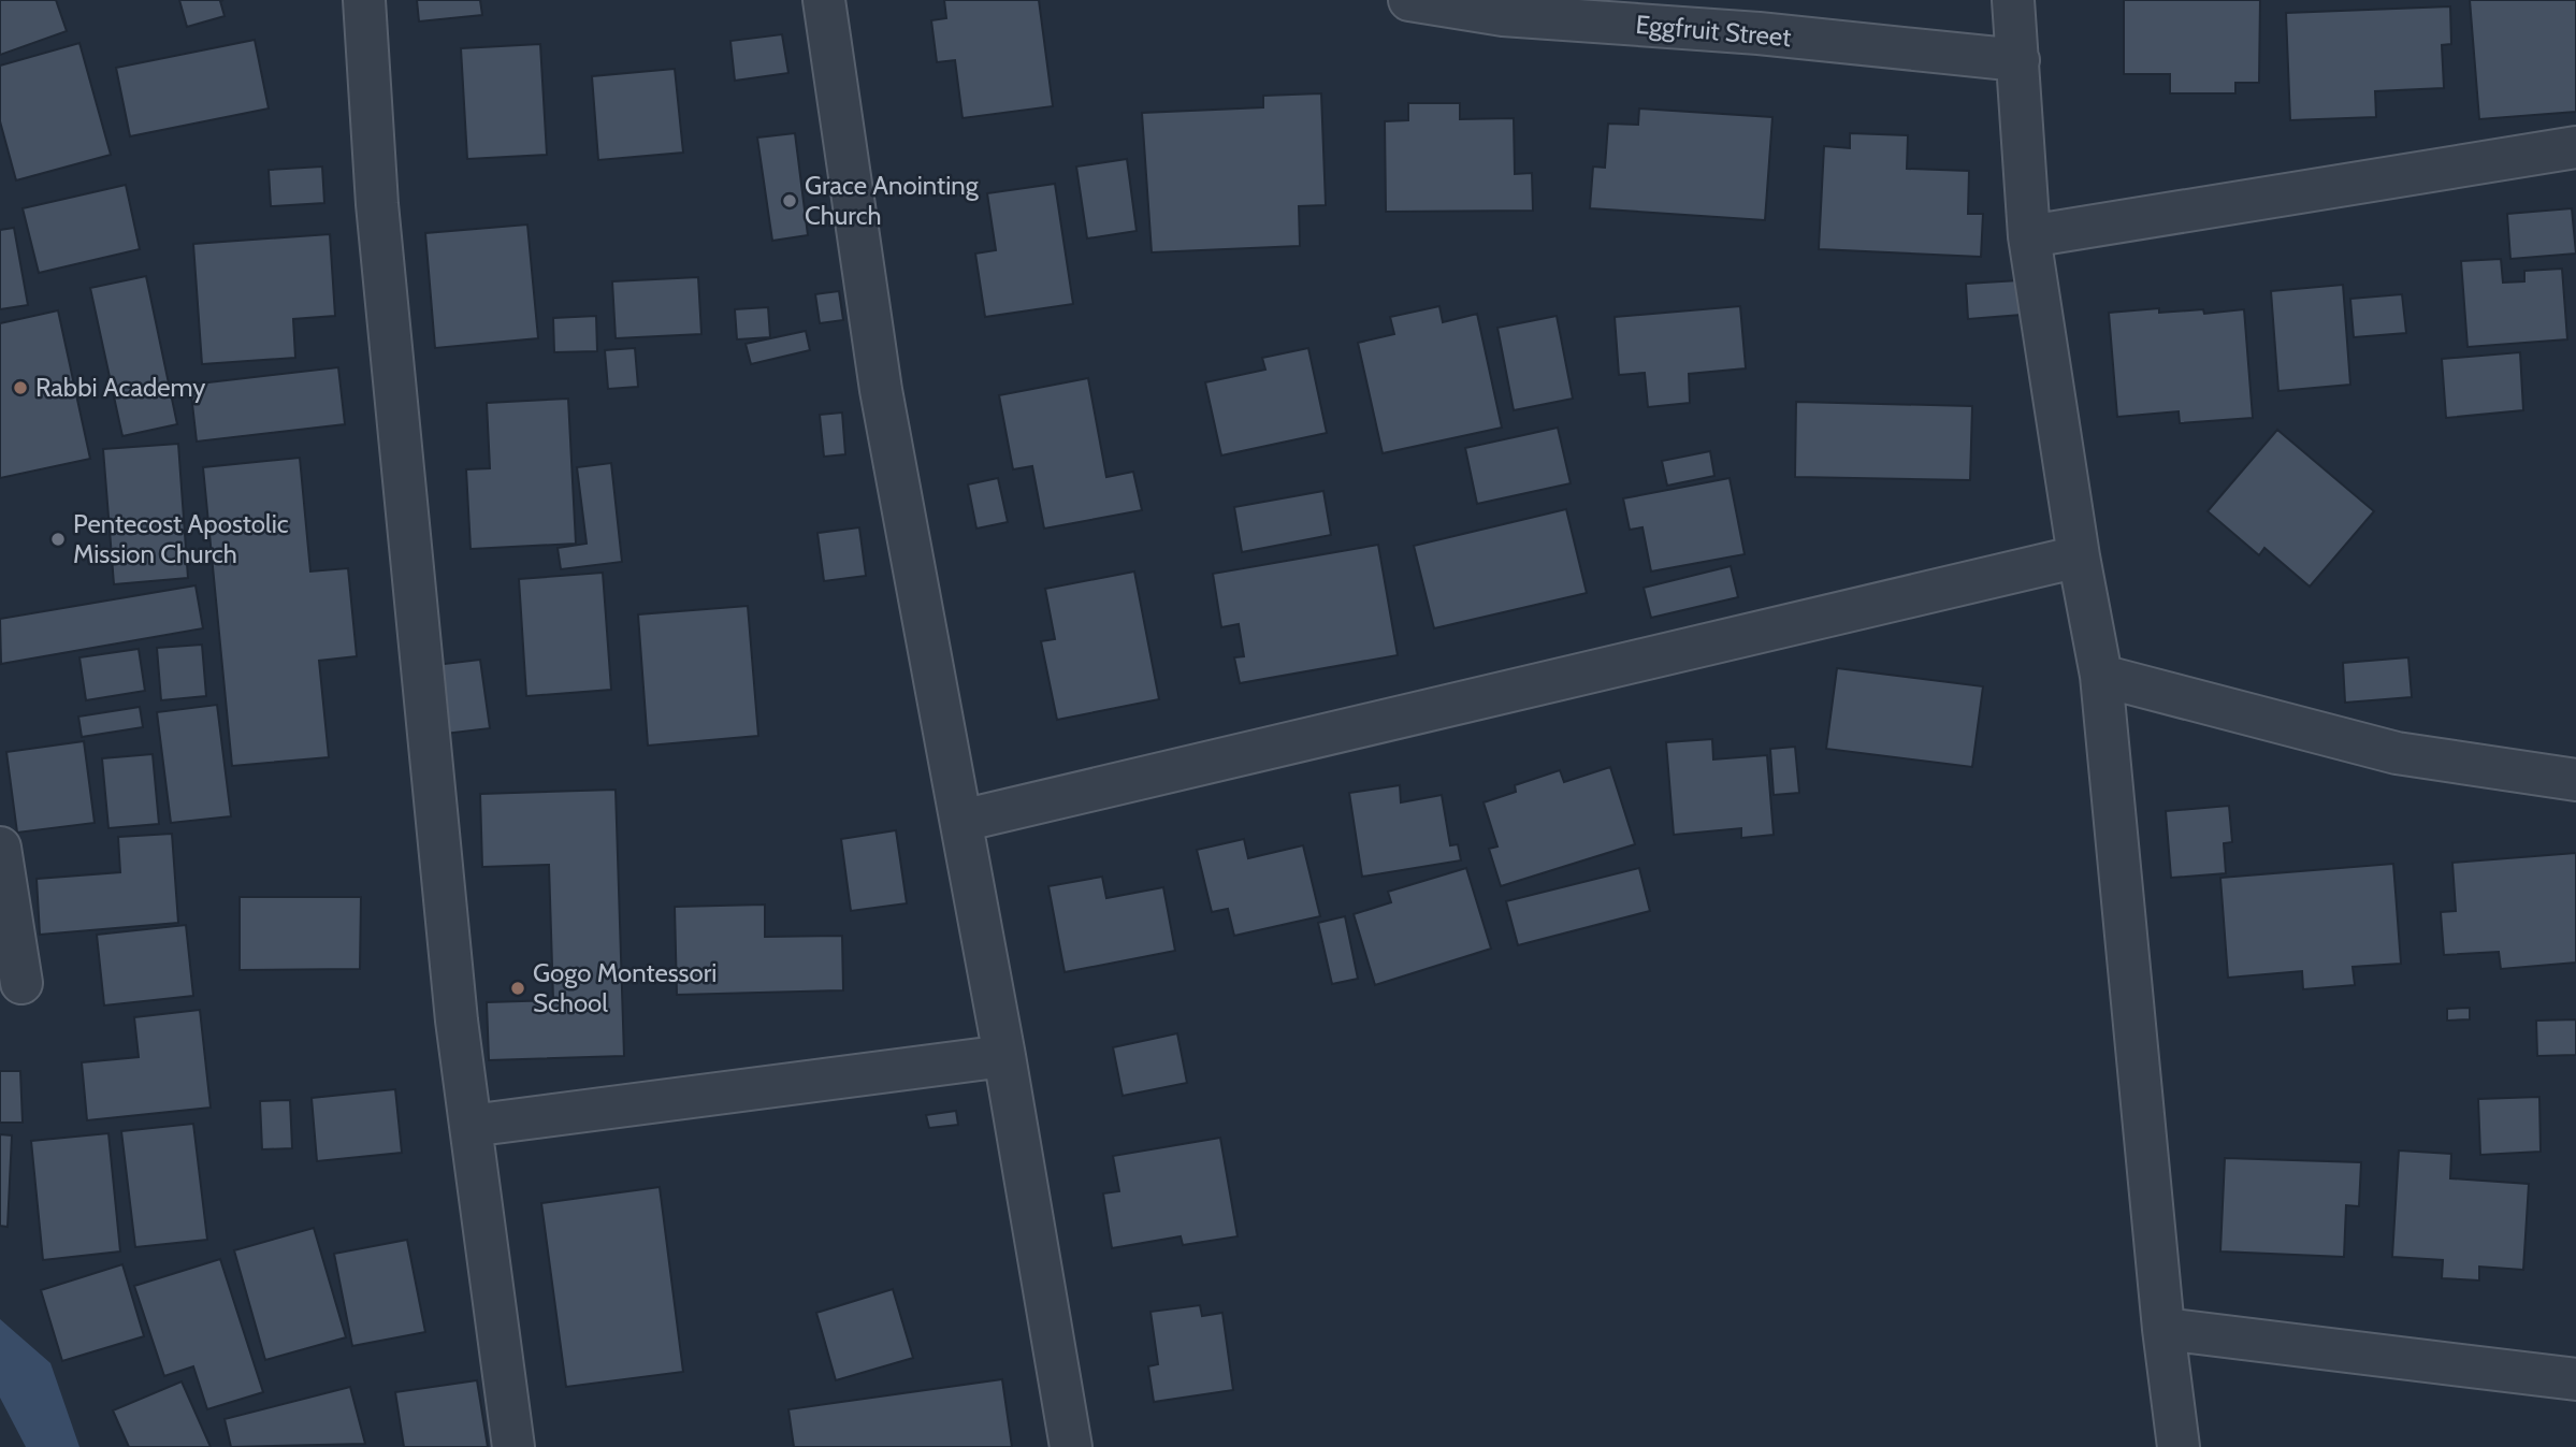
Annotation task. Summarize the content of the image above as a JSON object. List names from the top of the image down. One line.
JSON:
{"streets":{"street":["Eggfruit Street"]},"places":["Grace Anointing Church","Rabbi Academy","Pentecost Apostolic Mission Church","Gogo Montessori School"]}
